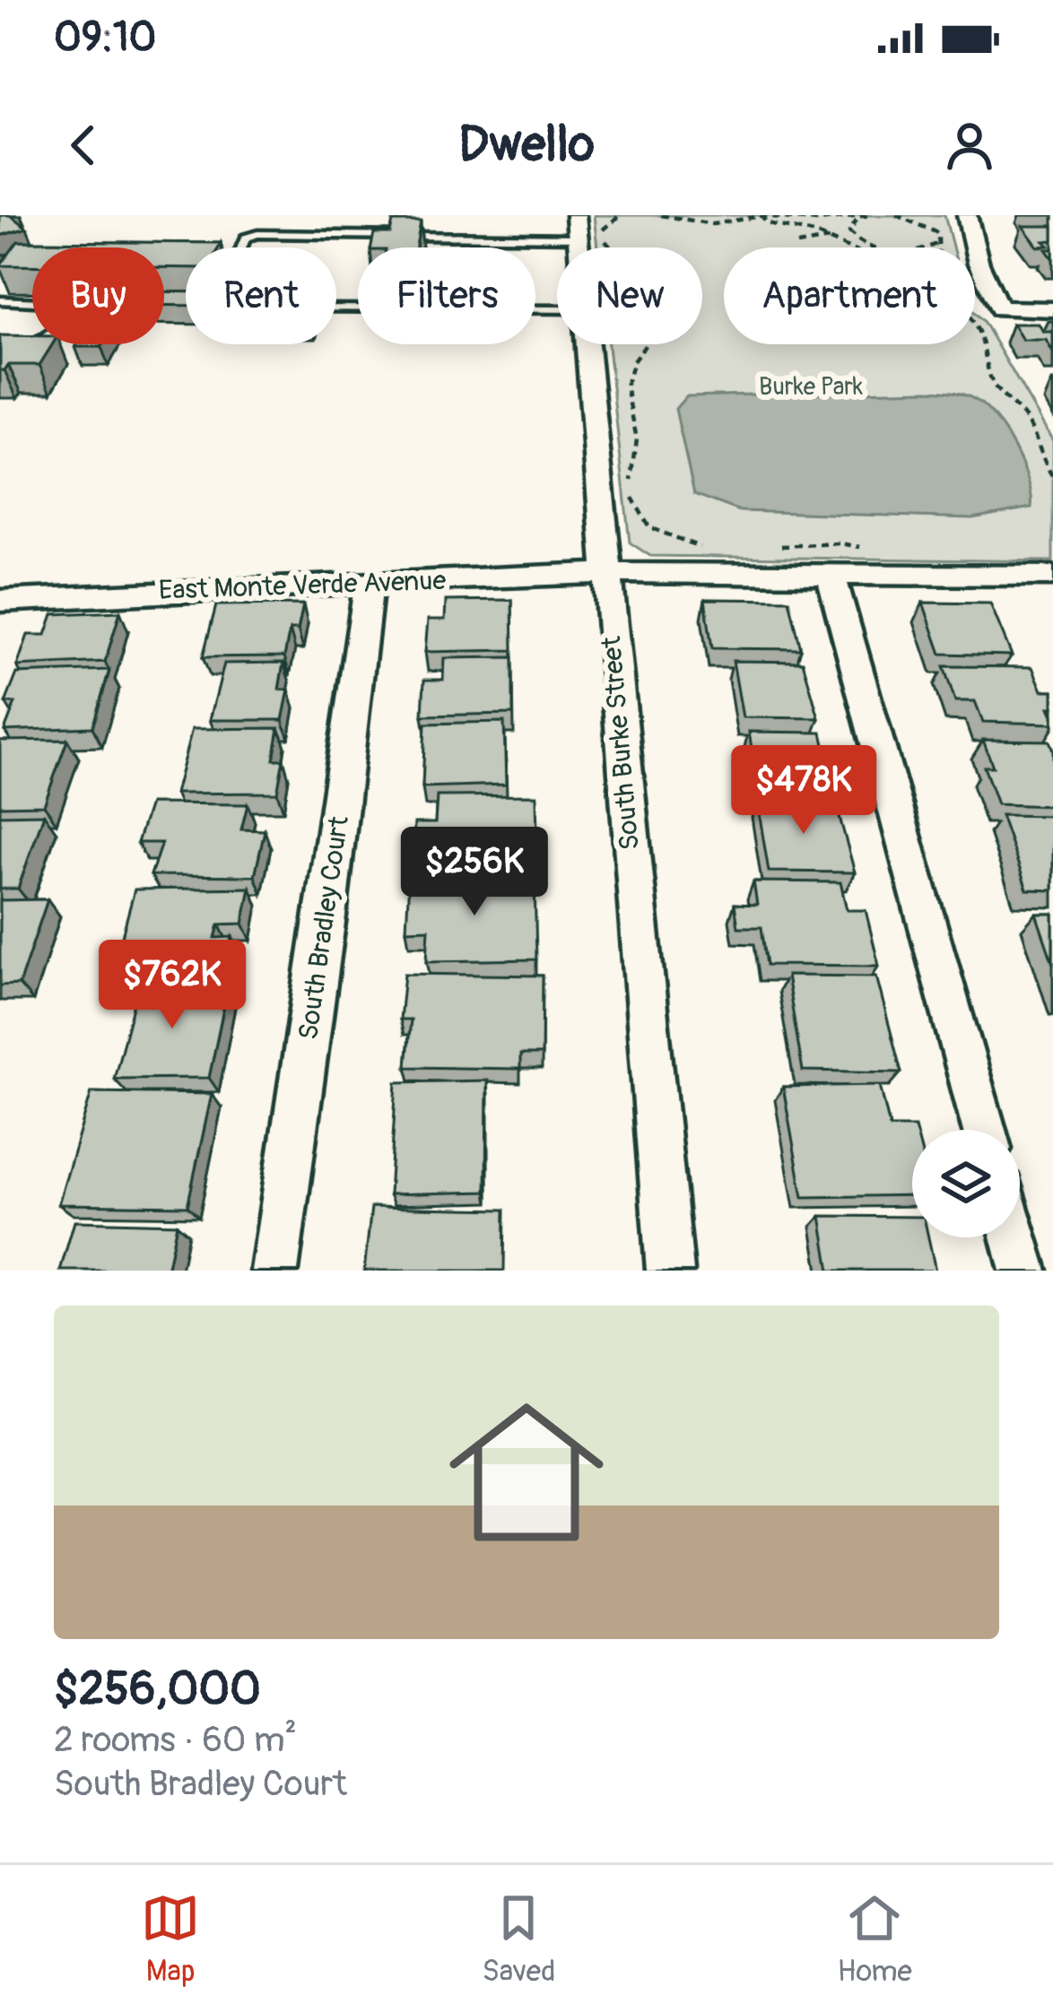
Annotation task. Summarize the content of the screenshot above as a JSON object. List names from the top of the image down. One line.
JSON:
{"streets":{"street":["East Monte Verde Avenue","South Burke Street","South Bradley Court"]},"crossings":[["East Monte Verde Avenue","South Burke Street"],["East Monte Verde Avenue","South Bradley Court"]],"parks":["Burke Park"],"page":{"status":"09:10","header":"Dwello","chip":["Buy","Rent","Filters","New","Apartment"],"price":["$478K","$256K","$762K"],"list":[{"name":"$256,000","note":"2 rooms · 60 m² · South Bradley Court"}],"tabs":["Map","Saved","Home"]}}
